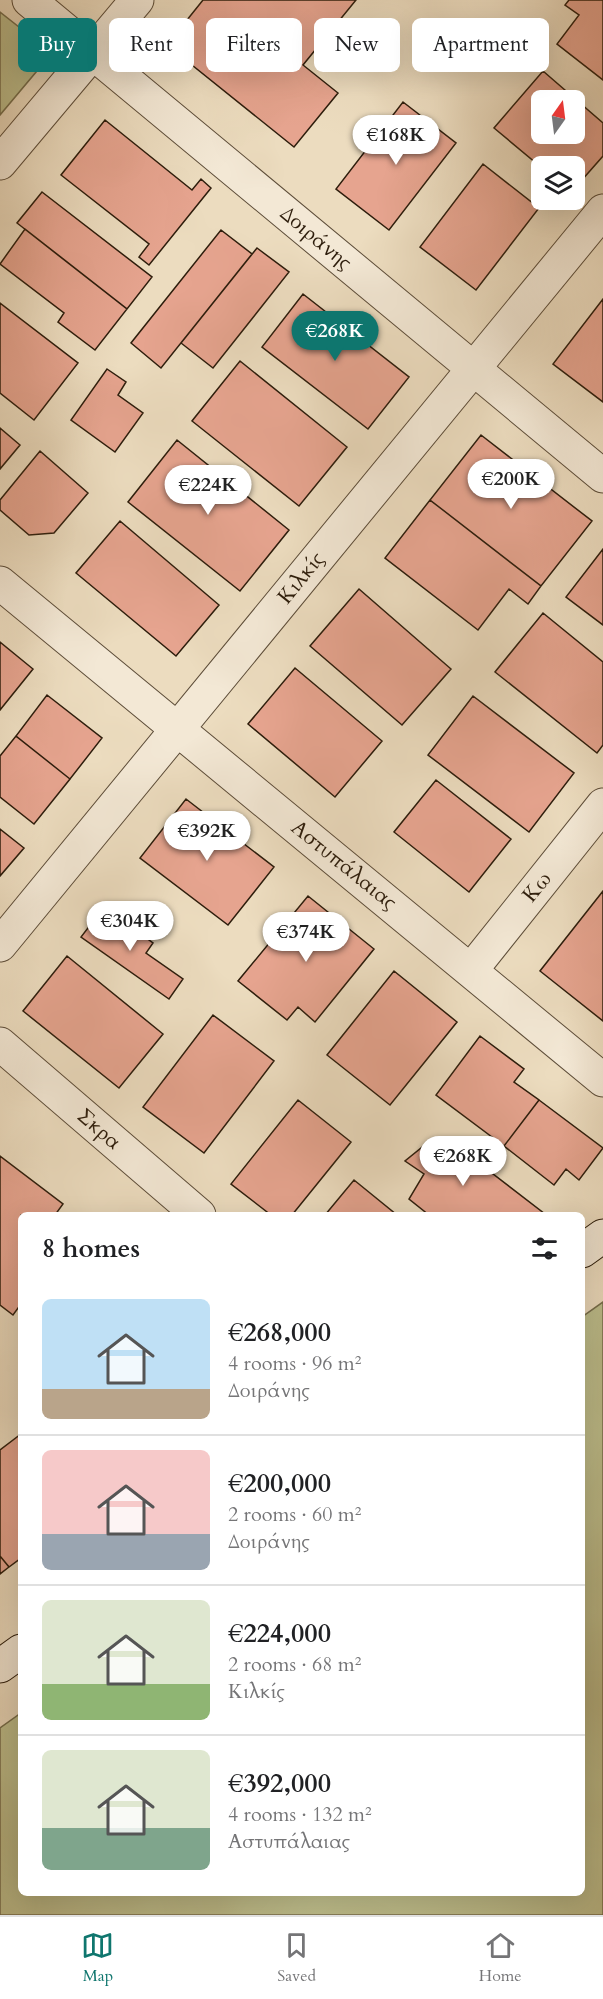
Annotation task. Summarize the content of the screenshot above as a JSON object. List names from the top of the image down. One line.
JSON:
{"streets":{"street":["Δοιράνης","Κιλκίς","Αστυπάλαιας","Κω","Σκρα"]},"crossings":[["Δοιράνης","Κιλκίς"],["Κιλκίς","Αστυπάλαιας"],["Αστυπάλαιας","Κω"]],"north":"top","page":{"chip":["Buy","Rent","Filters","New","Apartment"],"price":["€168K","€268K","€200K","€224K","€392K","€304K","€374K","€268K"],"heading":"8 homes","list":[{"name":"€268,000","note":"4 rooms · 96 m² · Δοιράνης"},{"name":"€200,000","note":"2 rooms · 60 m² · Δοιράνης"},{"name":"€224,000","note":"2 rooms · 68 m² · Κιλκίς"},{"name":"€392,000","note":"4 rooms · 132 m² · Αστυπάλαιας"}],"tabs":["Map","Saved","Home"]}}
